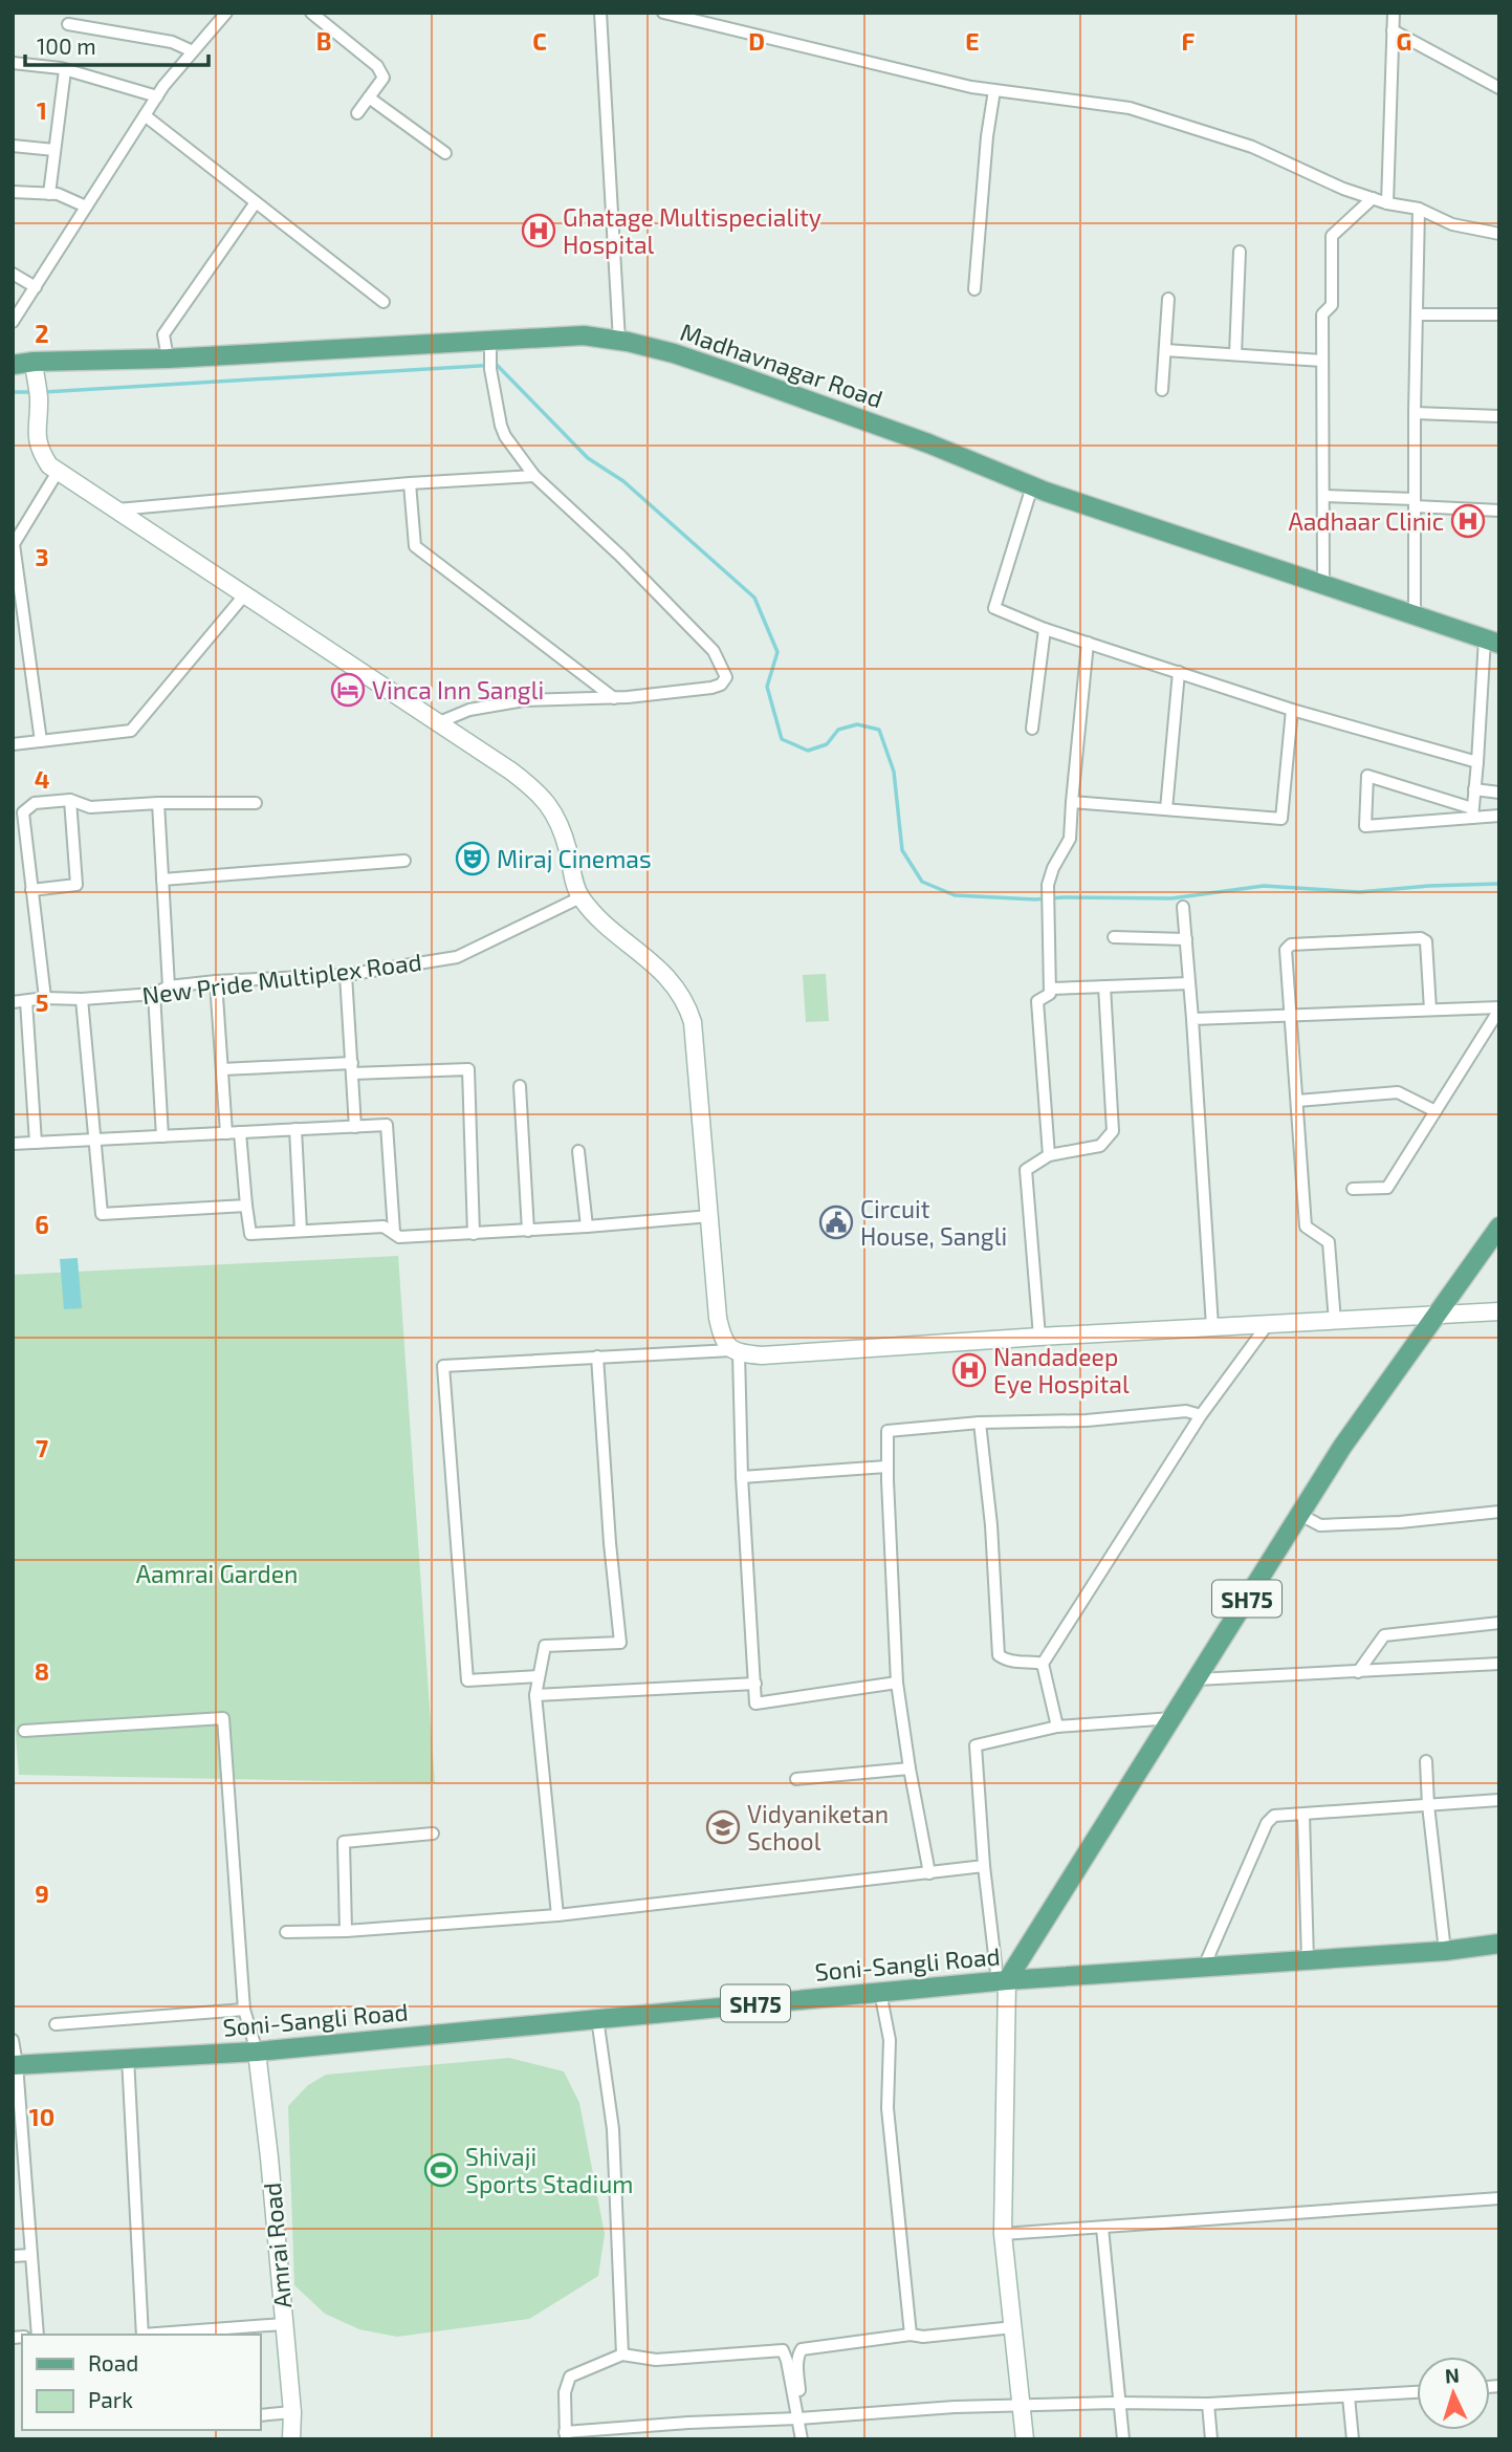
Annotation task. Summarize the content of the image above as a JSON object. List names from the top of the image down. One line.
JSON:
{"streets":{"main road":["Madhavnagar Road","SH75","Soni-Sangli Road"],"street":["New Pride Multiplex Road","Amrai Road"]},"crossings":[["SH75","Soni-Sangli Road"],["Soni-Sangli Road","Amrai Road"]],"parks":["Aamrai Garden"],"places":{"hospital":["Ghatage Multispeciality Hospital","Aadhaar Clinic","Nandadeep Eye Hospital"],"hotel":["Vinca Inn Sangli"],"theatre":["Miraj Cinemas"],"public building":["Circuit House, Sangli"],"school or university":["Vidyaniketan School"],"sports":["Shivaji Sports Stadium"]},"legend":["Road","Park"],"scale_bar":"100 m","north":"top","grid":{"columns":["B","C","D","E","F","G"],"rows":["1","2","3","4","5","6","7","8","9","10"]}}
